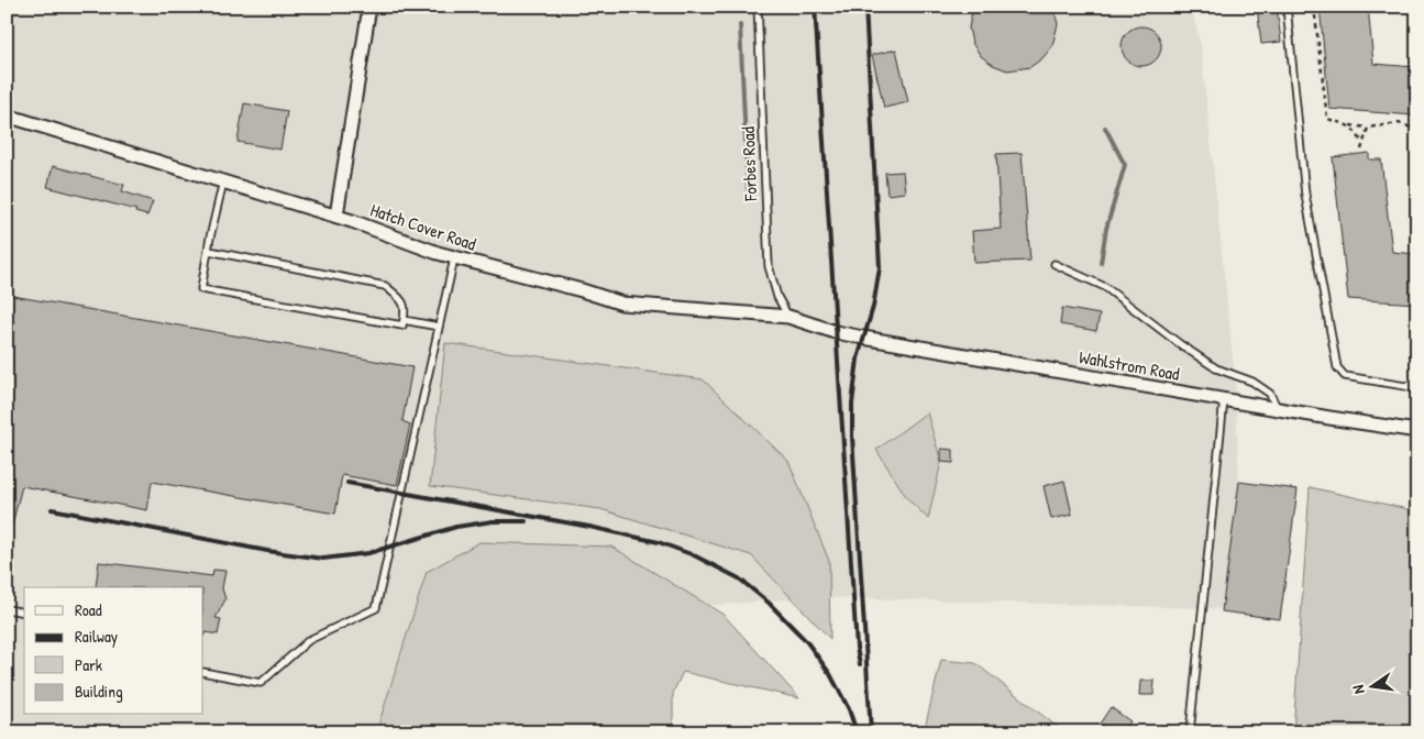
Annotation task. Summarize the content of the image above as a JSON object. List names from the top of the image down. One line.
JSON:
{"streets":{"street":["Hatch Cover Road","Wahlstrom Road"],"lane":["Forbes Road"]},"crossings":[["Forbes Road","Hatch Cover Road"],["Hatch Cover Road","Wahlstrom Road"]],"legend":["Road","Railway","Park","Building"],"north":"left"}
